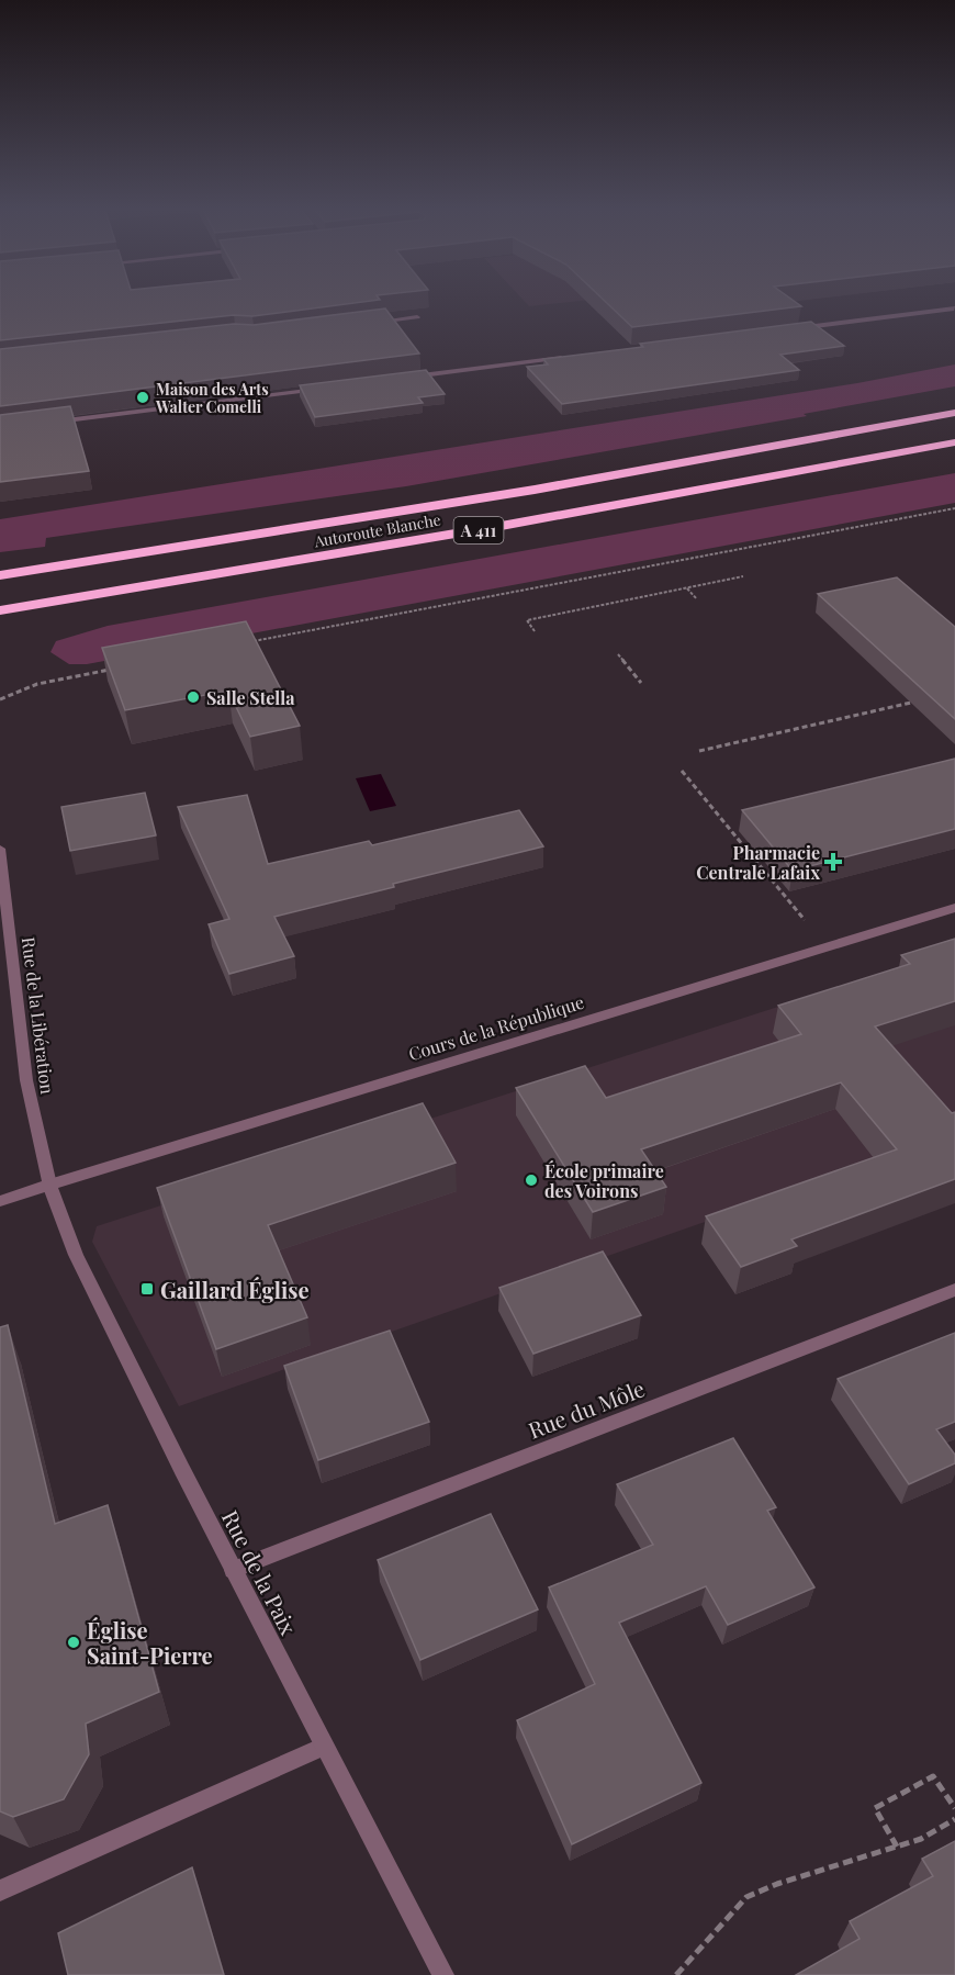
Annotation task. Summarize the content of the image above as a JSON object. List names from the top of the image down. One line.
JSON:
{"streets":{"highway":["Autoroute Blanche","A 411"],"street":["Rue de la Libération","Cours de la République","Rue du Môle","Rue de la Paix"]},"crossings":[["Rue de la Libération","Cours de la République"],["Rue de la Libération","Rue de la Paix"],["Cours de la République","Rue de la Paix"],["Rue du Môle","Rue de la Paix"]],"places":{"other":["Maison des Arts Walter Comelli","Salle Stella","École primaire des Voirons","Église Saint-Pierre"],"health":["Pharmacie Centrale Lafaix"],"transit":["Gaillard Église"]}}
